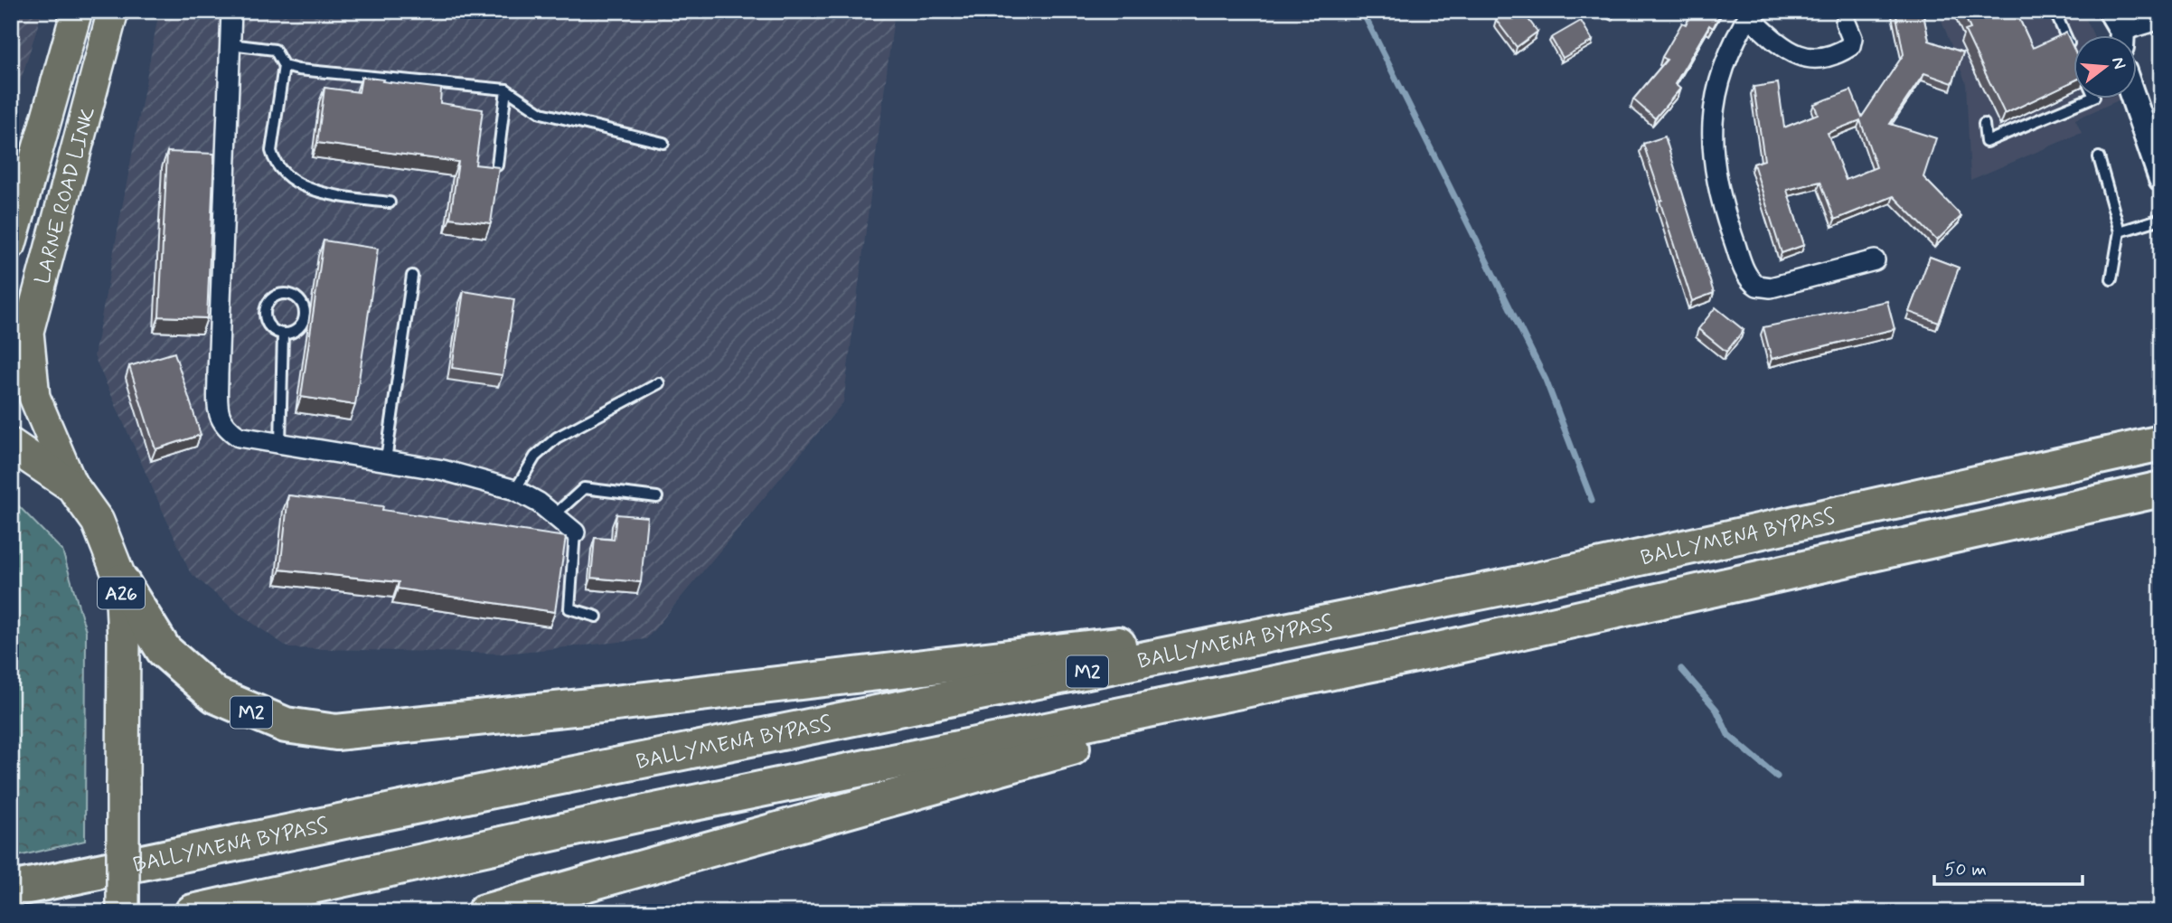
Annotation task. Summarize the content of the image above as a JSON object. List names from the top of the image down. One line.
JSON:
{"streets":{"highway":["BALLYMENA BYPASS","A26","M2"],"main road":["LARNE ROAD LINK"]},"crossings":[["LARNE ROAD LINK","A26"],["BALLYMENA BYPASS","M2"],["A26","M2"]],"scale_bar":"50 m","north":"right"}
